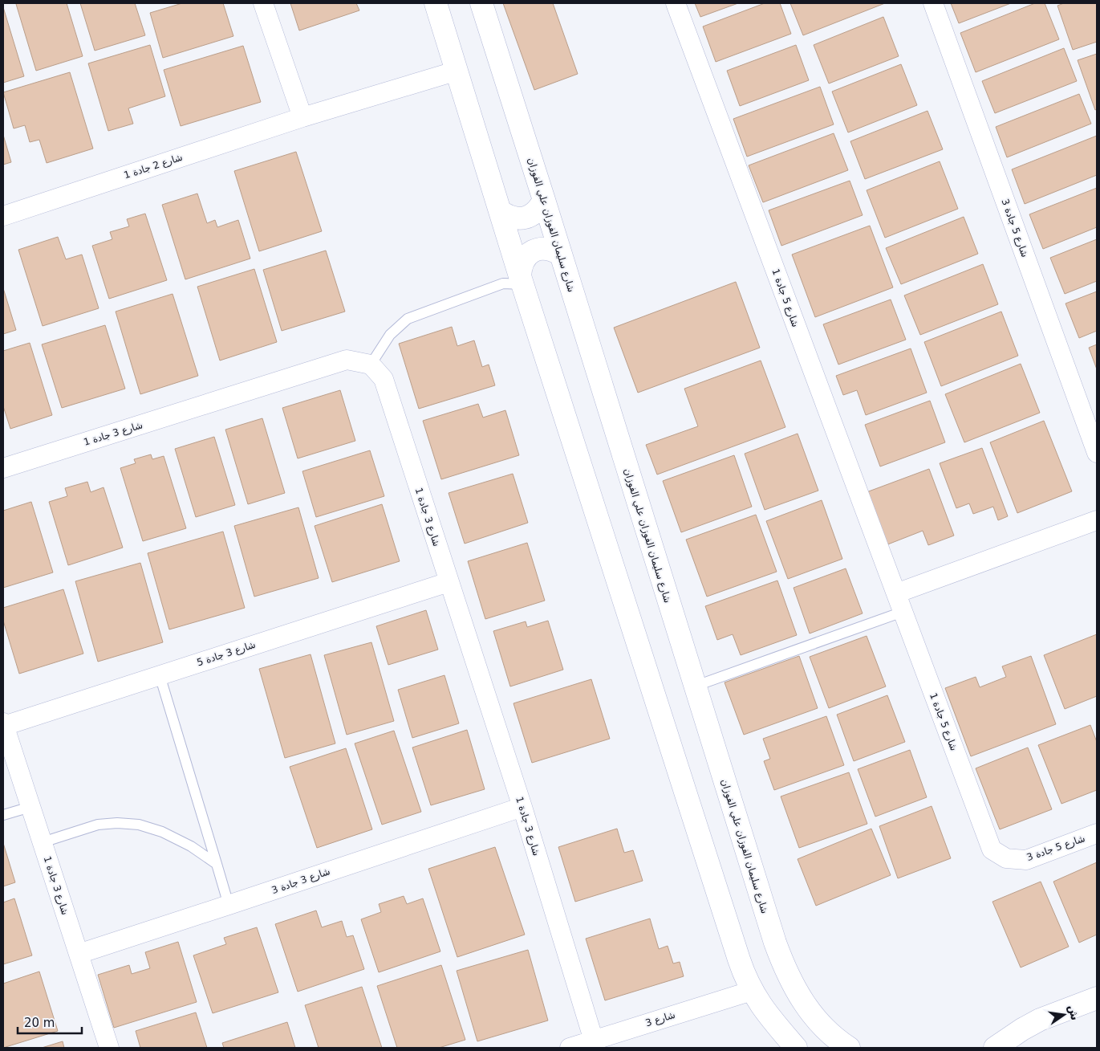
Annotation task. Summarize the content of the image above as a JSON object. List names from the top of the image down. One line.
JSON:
{"streets":{"street":["شارع 2 جادة 1","شارع سليمان الفوزان علي الفوزان","شارع 5 جادة 3","شارع 5 جادة 1","شارع 3 جادة 1","شارع 3 جادة 5","شارع 3 جادة 3","شارع 3"]},"crossings":[["شارع 5 جادة 3","شارع 5 جادة 1"],["شارع 3 جادة 1","شارع 3 جادة 5"],["شارع 3 جادة 1","شارع 3 جادة 3"],["شارع 3 جادة 1","شارع 3"]],"scale_bar":"20 m","north":"right"}
